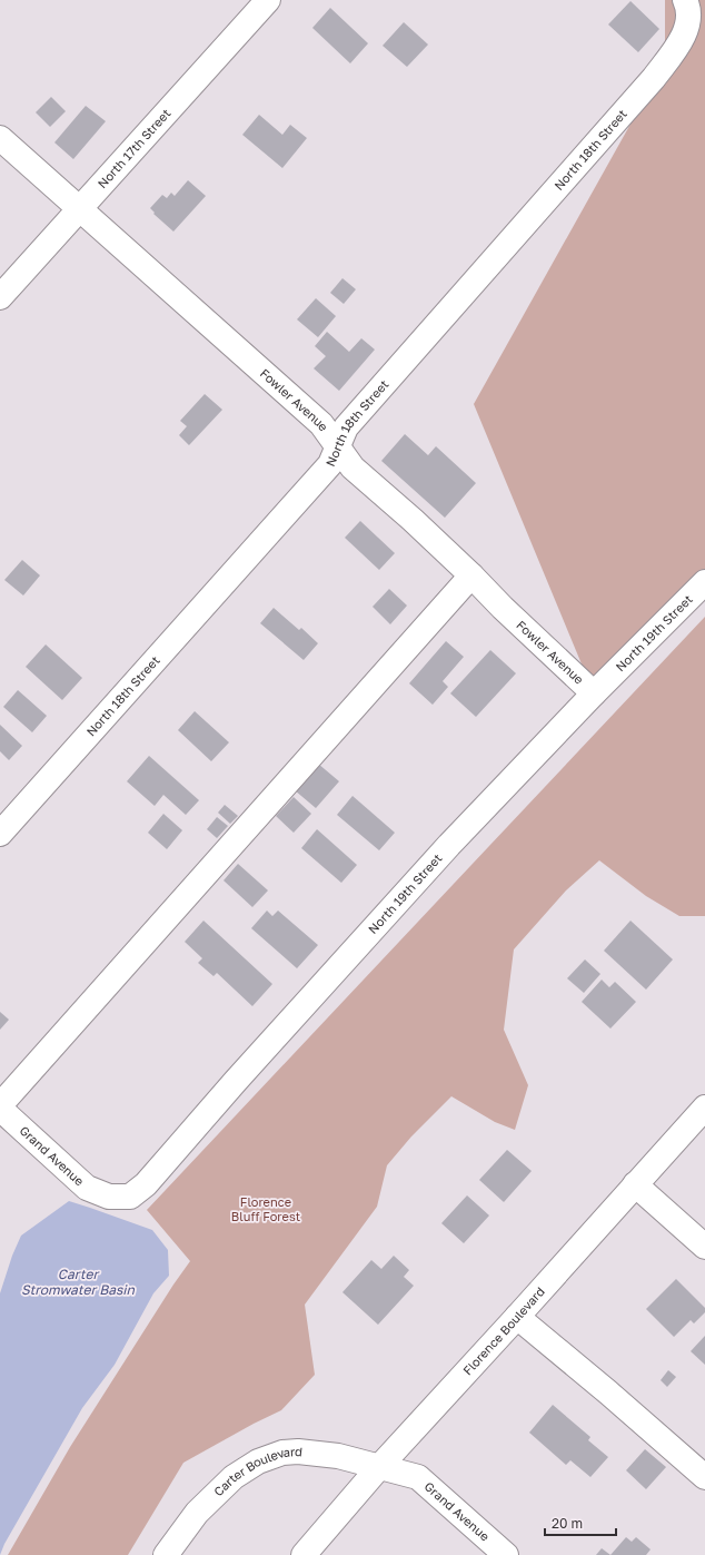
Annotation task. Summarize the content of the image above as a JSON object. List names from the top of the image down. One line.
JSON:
{"streets":{"street":["North 17th Street","North 18th Street","Fowler Avenue","North 19th Street","Grand Avenue","Florence Boulevard","Carter Boulevard"]},"crossings":[["North 17th Street","Fowler Avenue"],["North 18th Street","Fowler Avenue"],["Fowler Avenue","North 19th Street"],["North 19th Street","Grand Avenue"],["Grand Avenue","Florence Boulevard"],["Grand Avenue","Carter Boulevard"],["Florence Boulevard","Carter Boulevard"]],"water":["Carter Stromwater Basin"],"parks":["Florence Bluff Forest"],"scale_bar":"20 m"}
